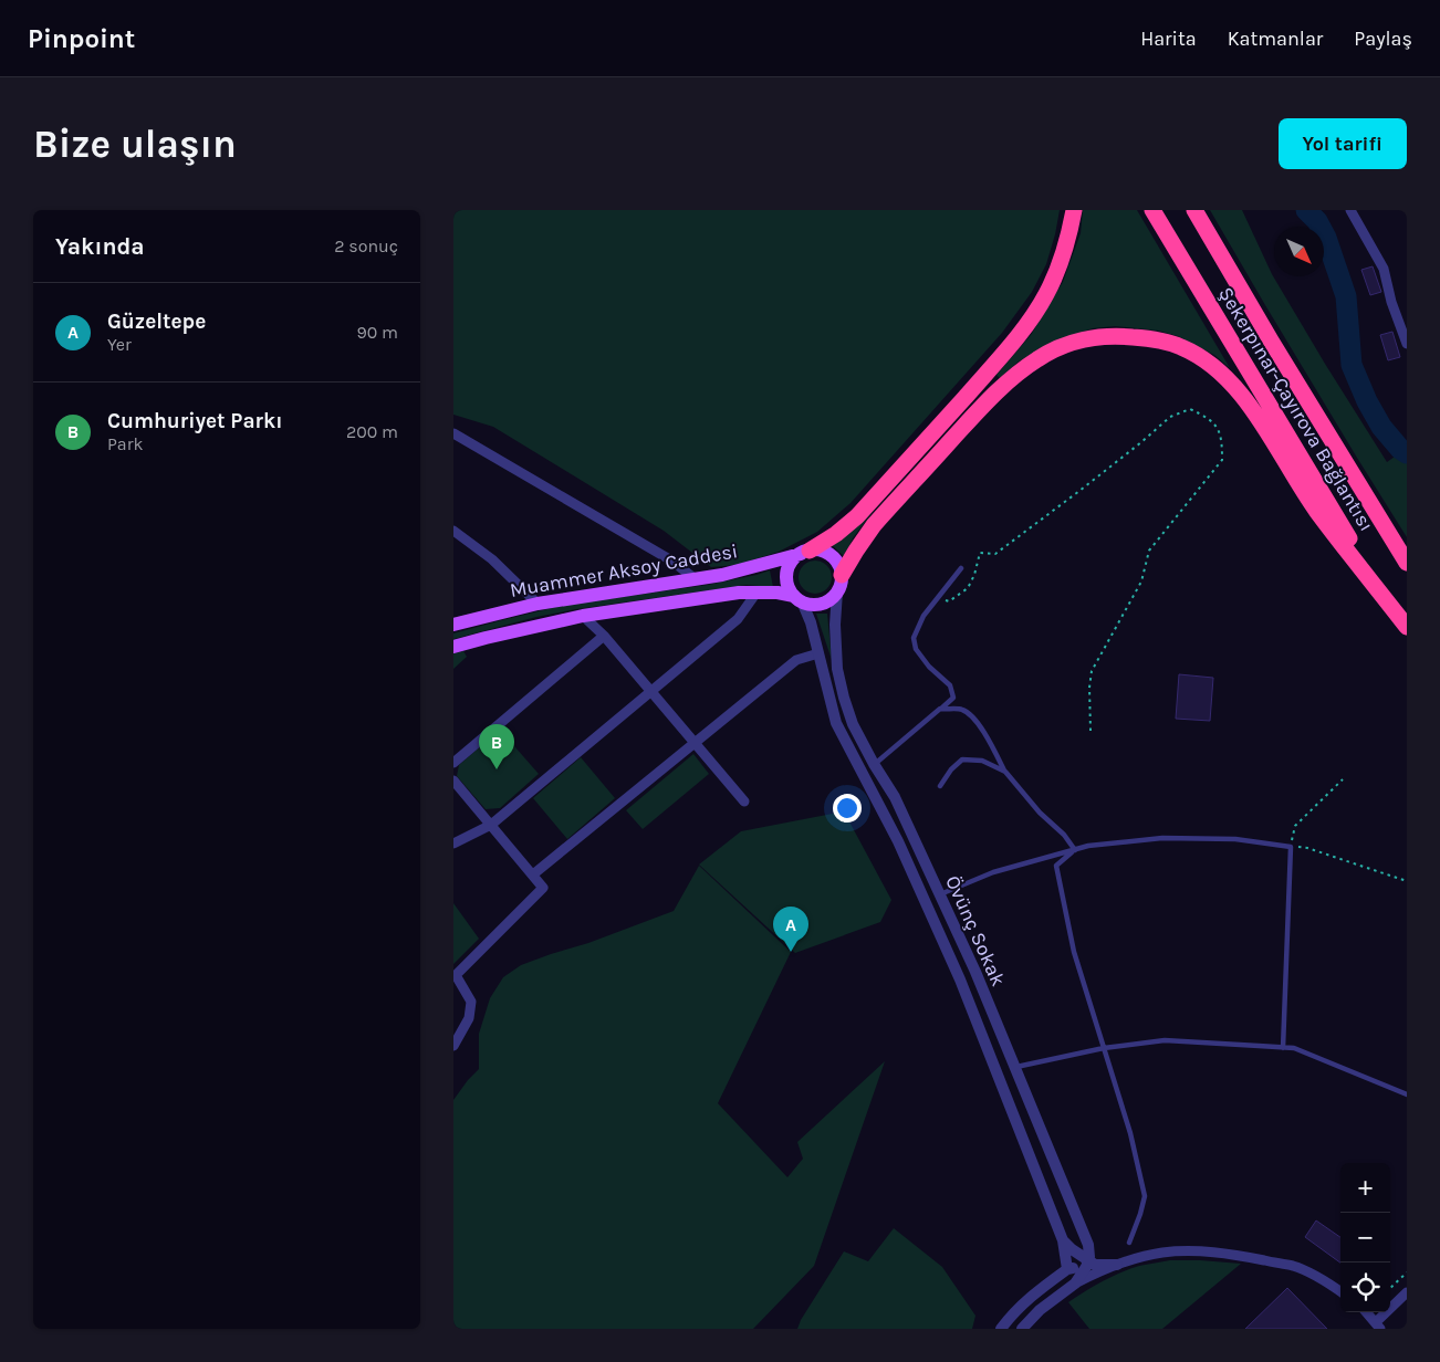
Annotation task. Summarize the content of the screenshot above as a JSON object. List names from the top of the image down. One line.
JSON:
{"streets":{"highway":["Şekerpınar-Çayırova Bağlantısı"],"main road":["Muammer Aksoy Caddesi"],"street":["Övünç Sokak"]},"crossings":[["Muammer Aksoy Caddesi","Övünç Sokak"]],"north":"bottom right","page":{"header":"Pinpoint","nav":["Harita","Katmanlar","Paylaş"],"buttons":"Yol tarifi","title":"Bize ulaşın","heading":["Yakında","2 sonuç"],"list":[{"mark":"A","name":"Güzeltepe","note":"Yer","value":"90 m"},{"mark":"B","name":"Cumhuriyet Parkı","note":"Park","value":"200 m"}],"pins":["B","A"],"map_buttons":["+","−"]}}
